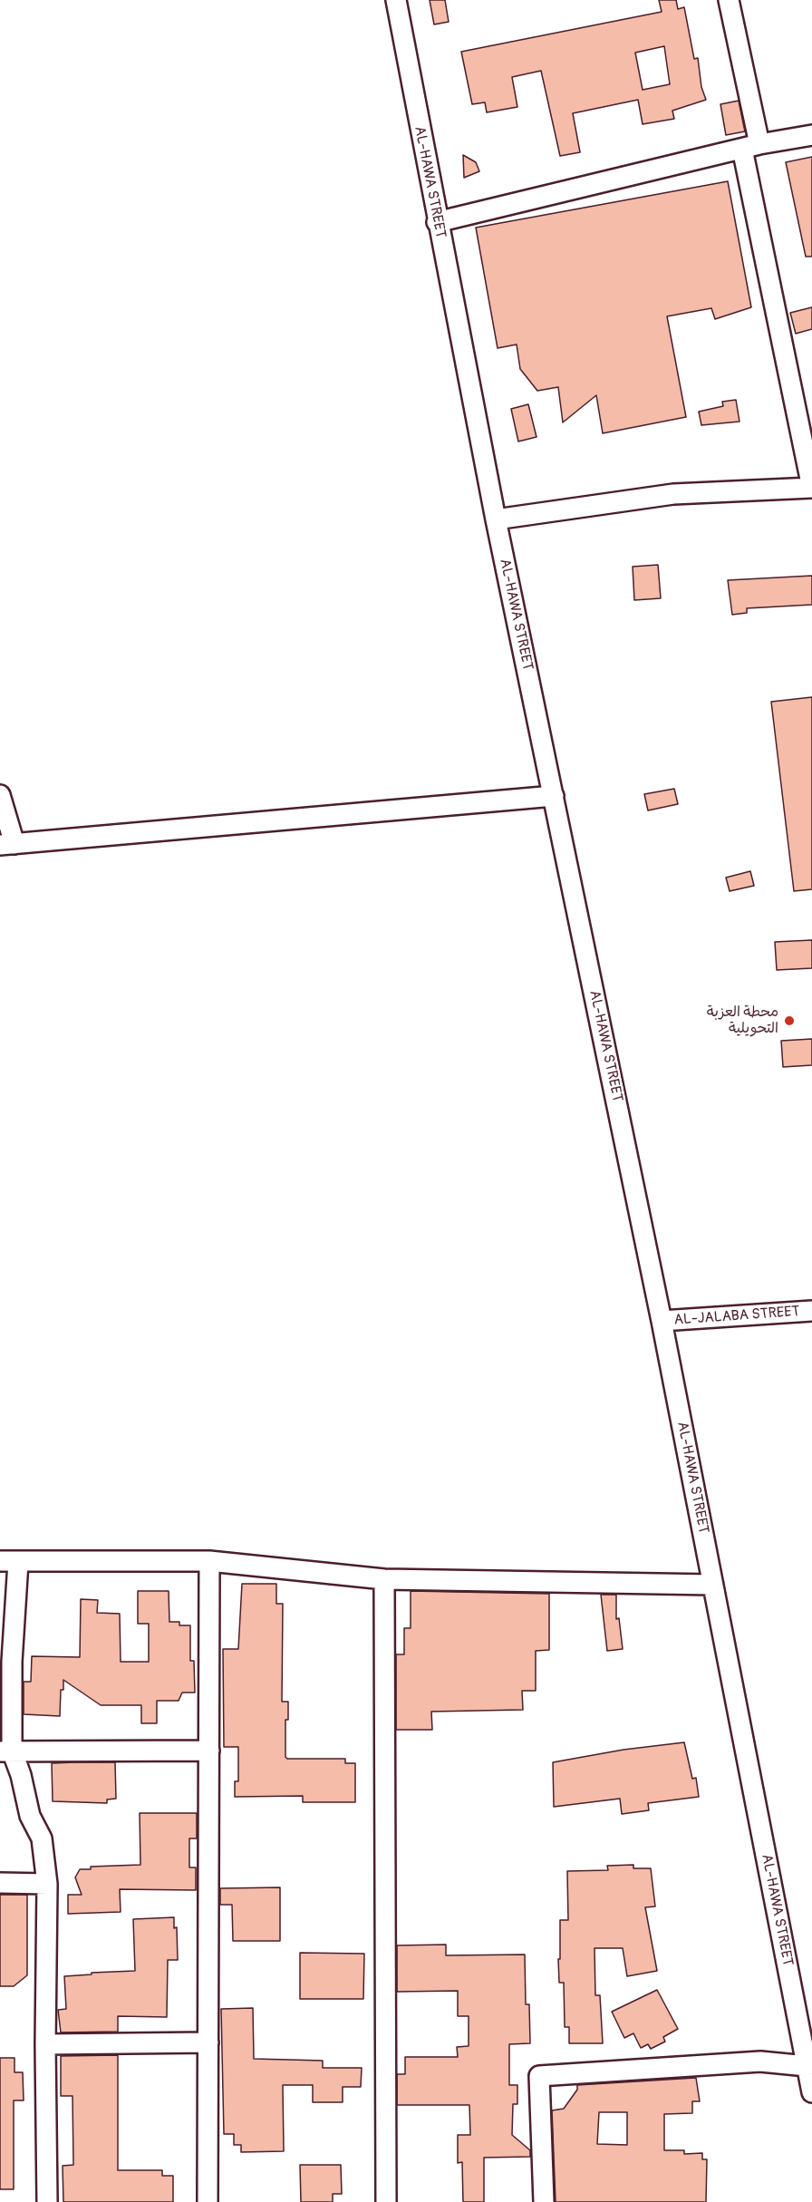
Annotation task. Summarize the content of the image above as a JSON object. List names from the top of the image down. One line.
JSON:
{"streets":{"street":["AL-HAWA STREET","AL-JALABA STREET"]},"crossings":[["AL-HAWA STREET","AL-JALABA STREET"]],"places":["محطة العزبة التحويلية"]}
